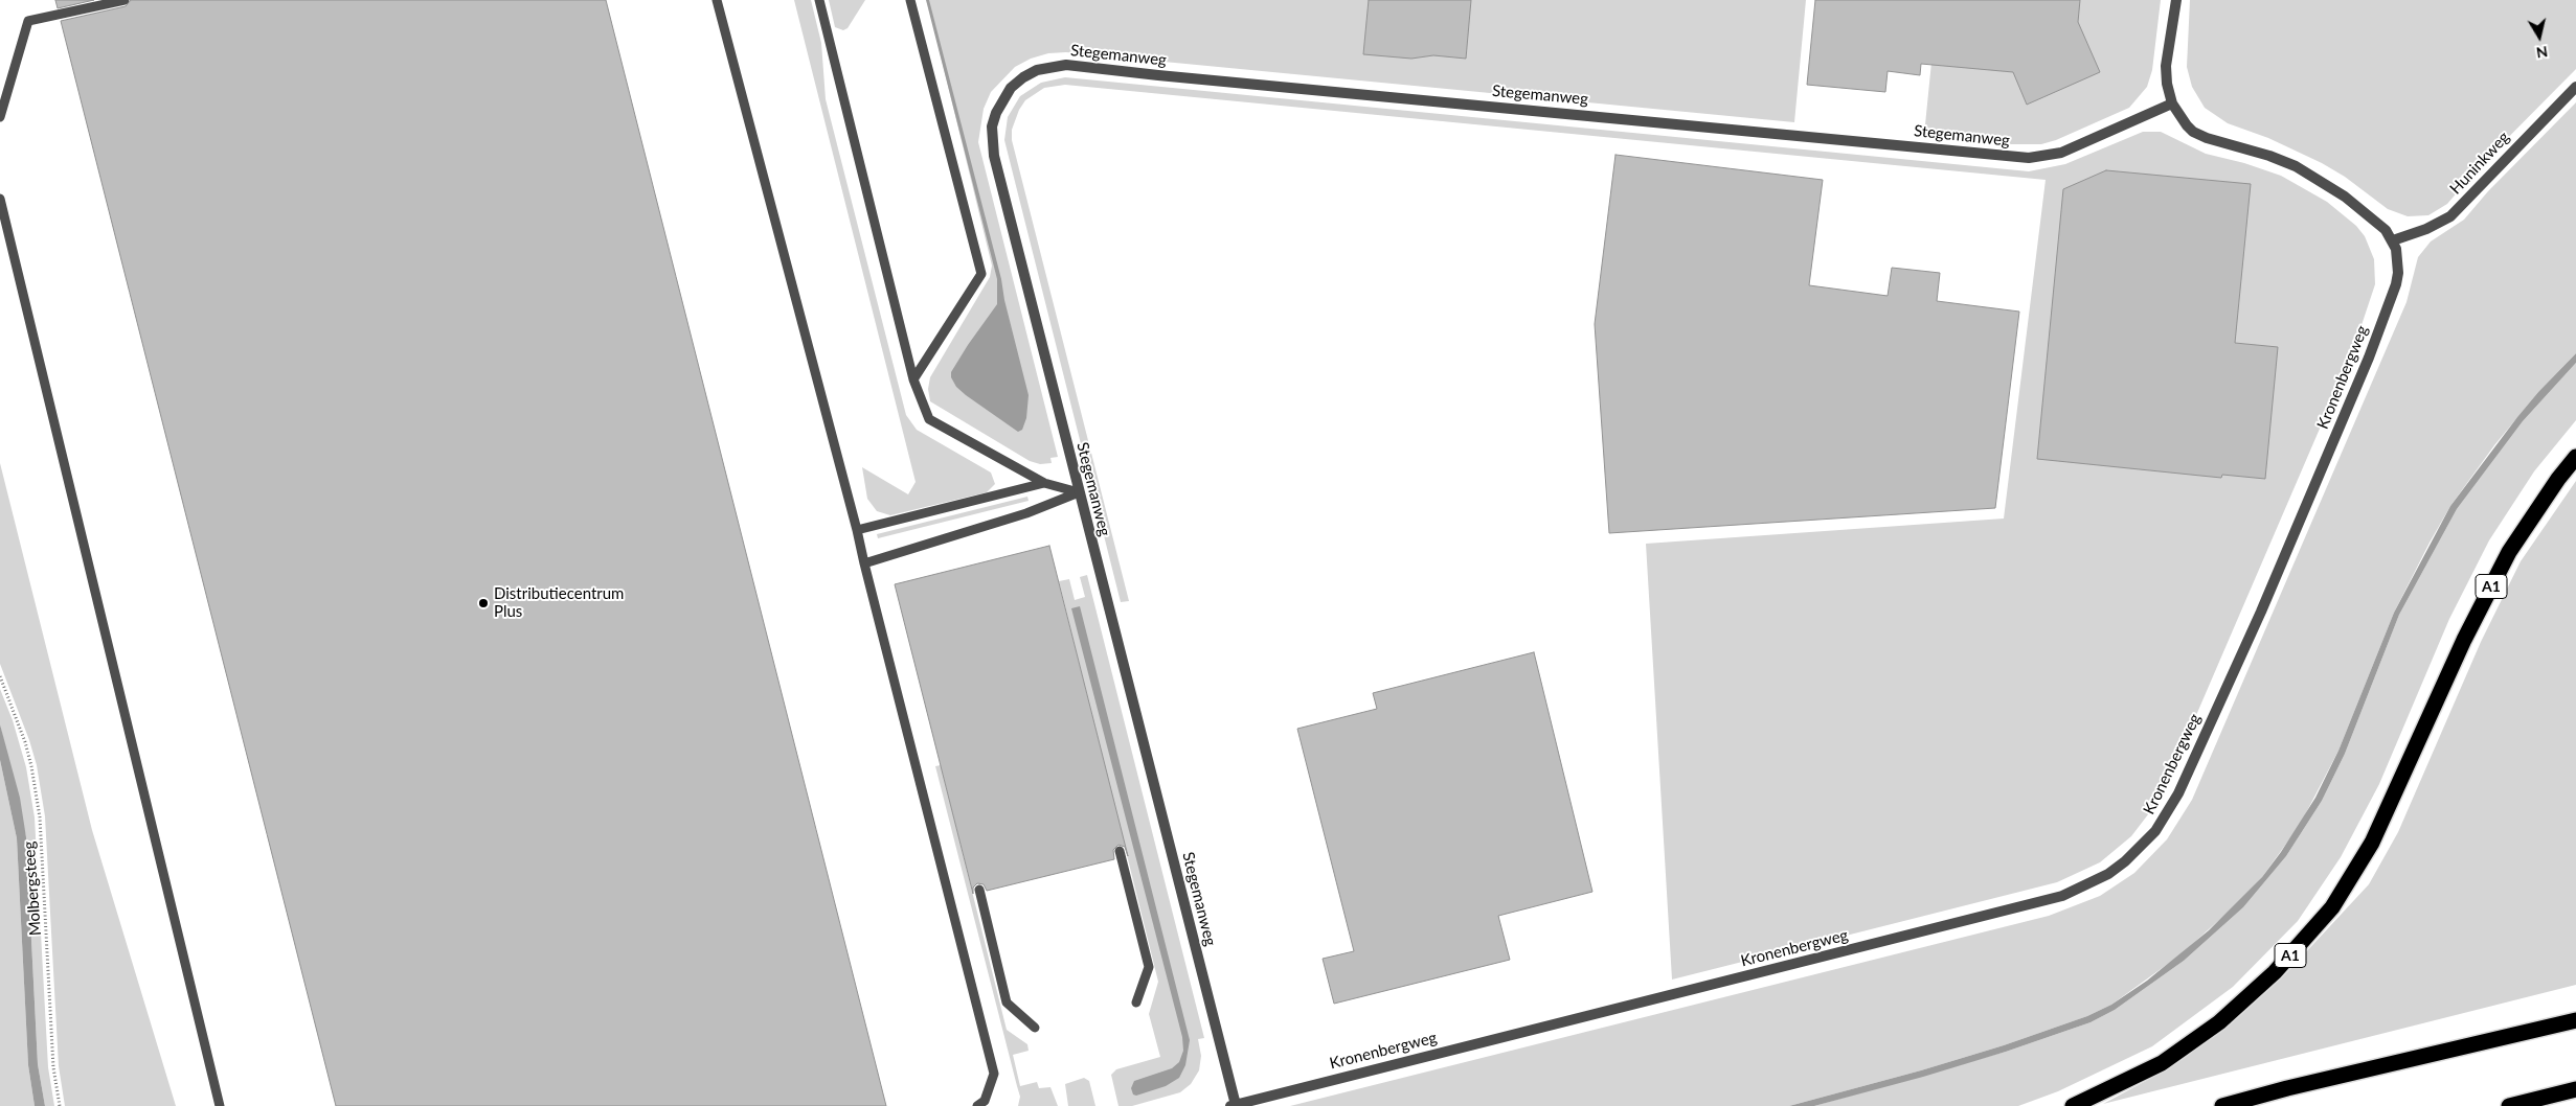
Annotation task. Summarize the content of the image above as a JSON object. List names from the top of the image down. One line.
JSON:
{"streets":{"highway":["A1"],"street":["Stegemanweg","Huninkweg","Kronenbergweg"],"path":["Molbergsteeg"]},"crossings":[["Stegemanweg","Kronenbergweg"],["Huninkweg","Kronenbergweg"]],"places":["Distributiecentrum Plus"],"north":"bottom"}
